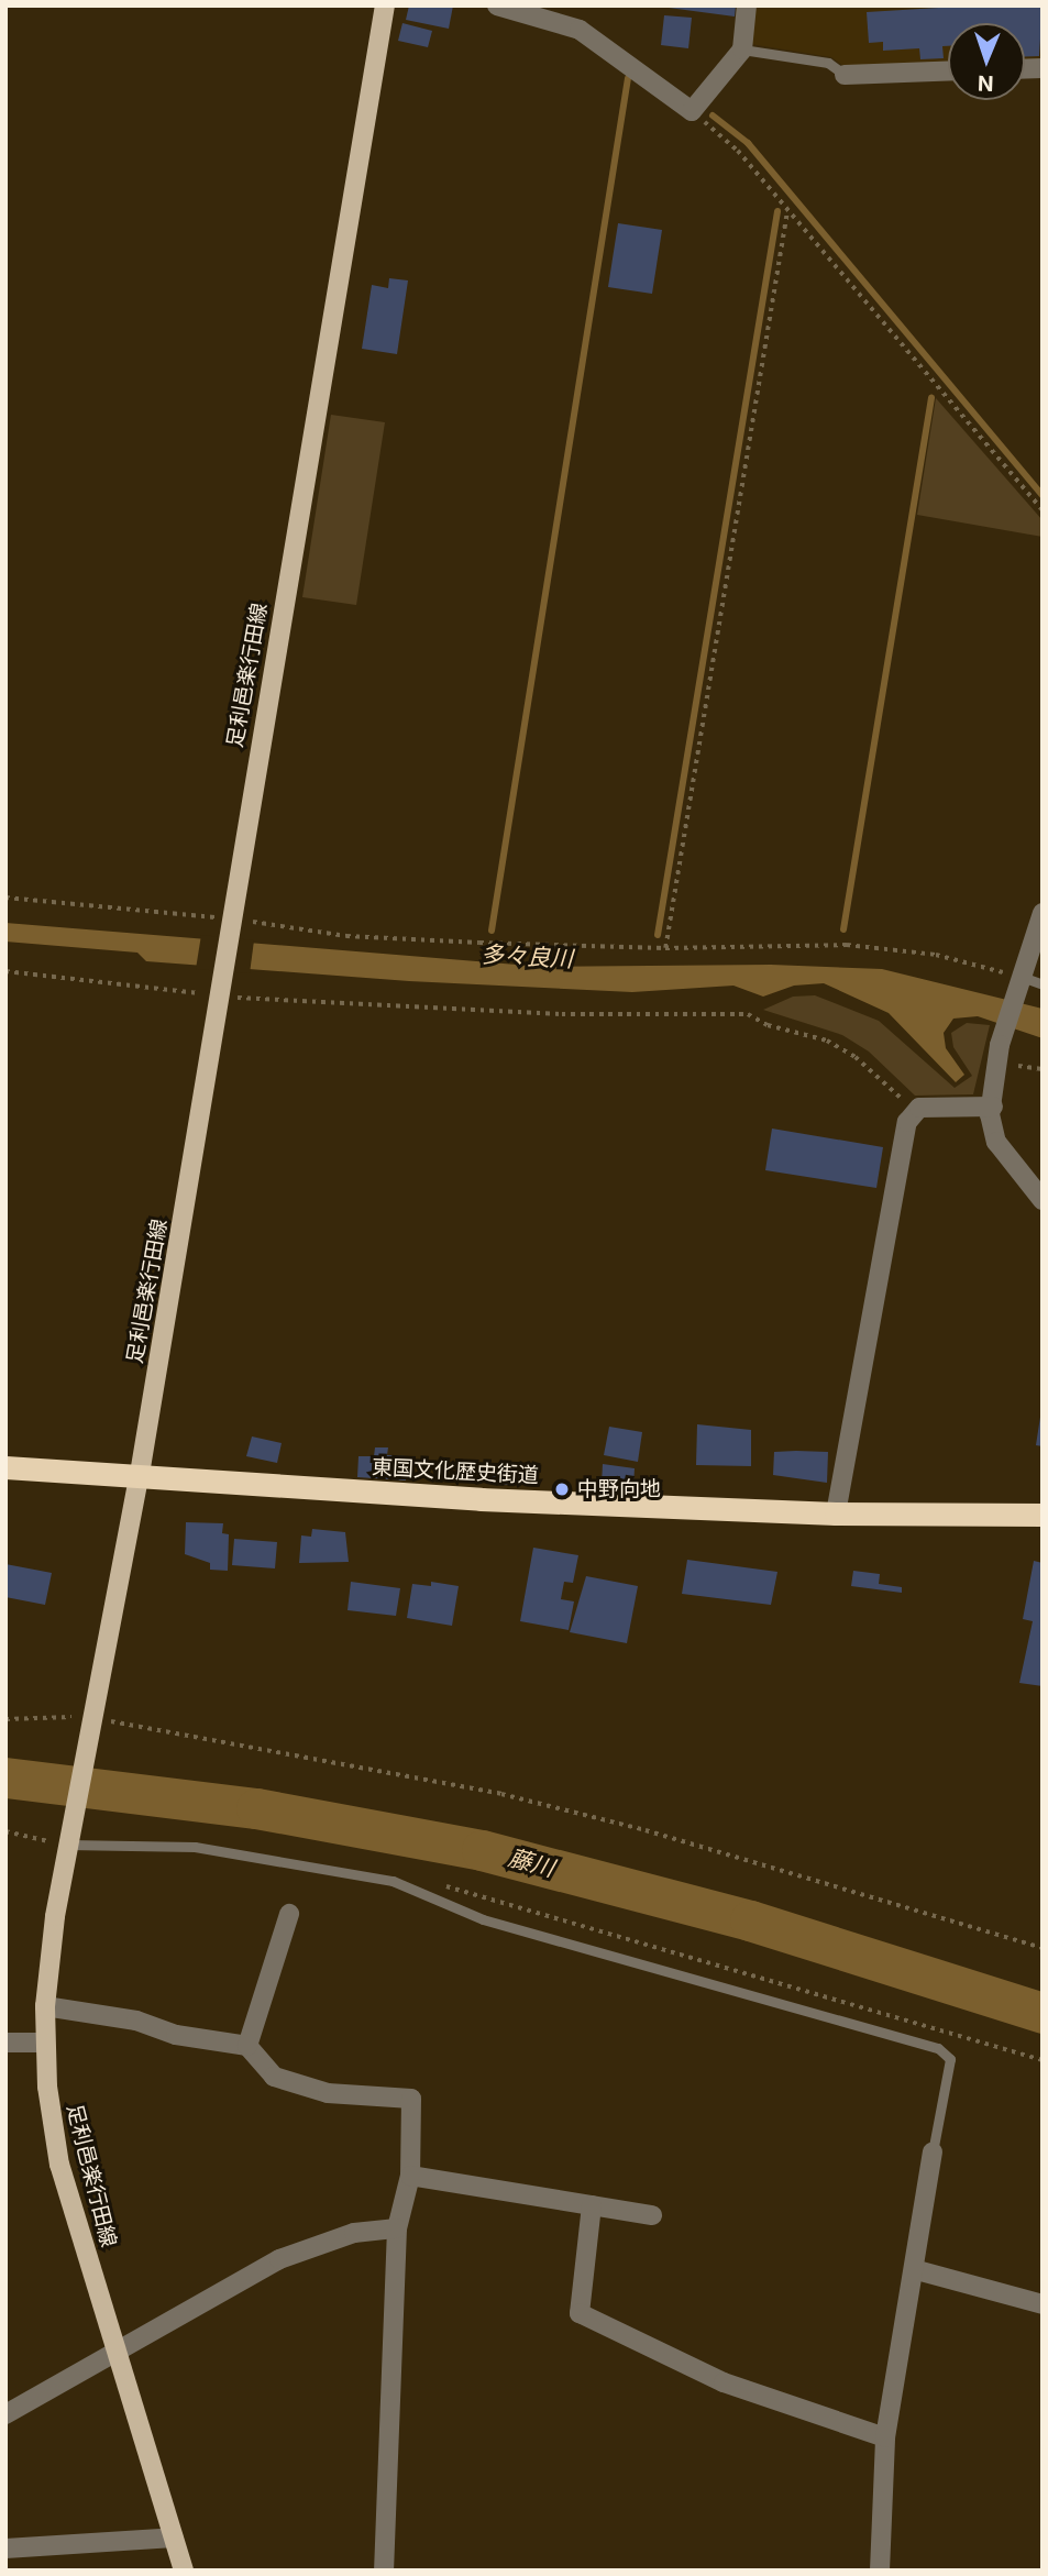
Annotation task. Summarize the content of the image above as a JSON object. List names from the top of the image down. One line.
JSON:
{"streets":{"highway":["東国文化歴史街道"],"main road":["足利邑楽行田線"]},"crossings":[["足利邑楽行田線","東国文化歴史街道"]],"water":["多々良川","藤川"],"places":["中野向地"],"north":"bottom"}
